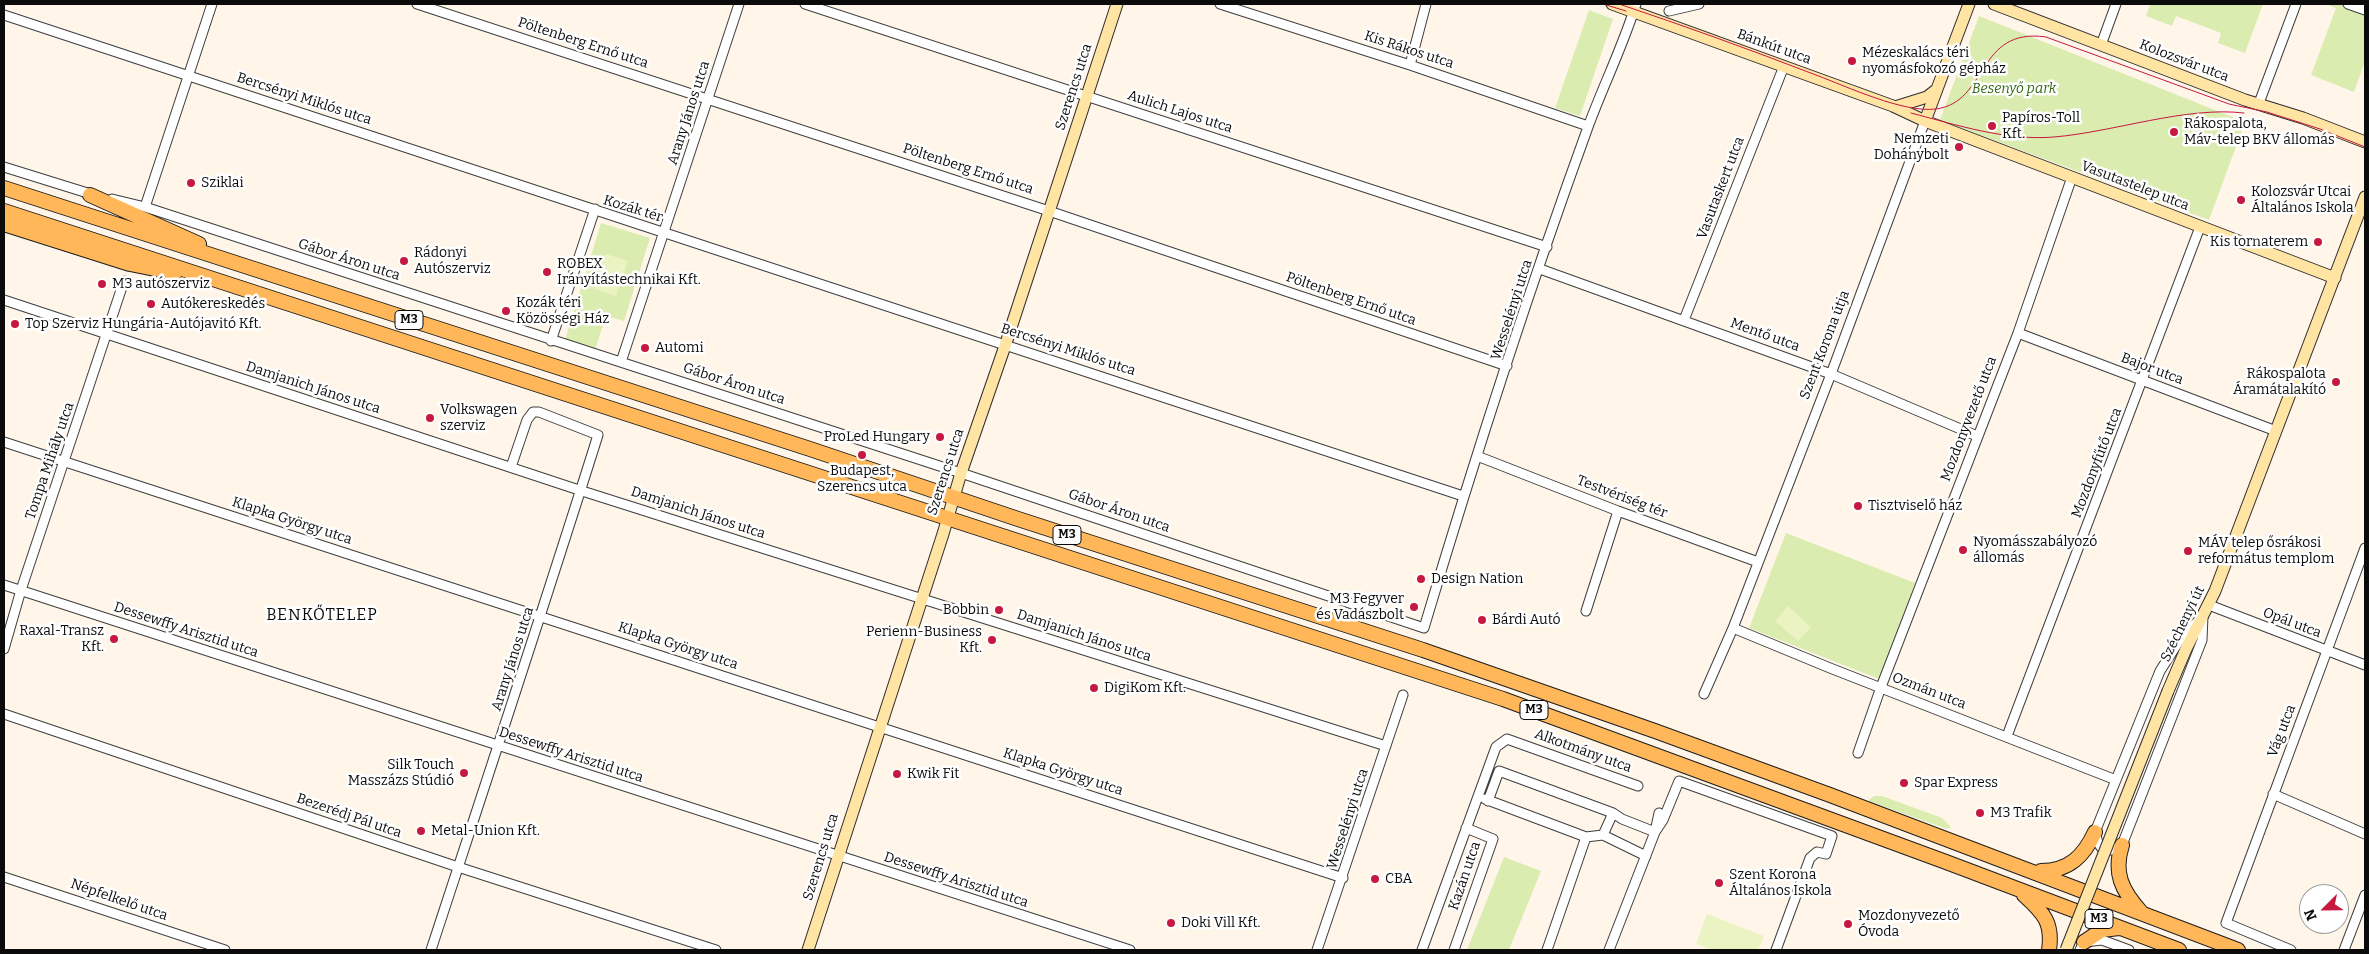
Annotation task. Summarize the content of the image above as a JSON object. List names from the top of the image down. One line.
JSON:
{"streets":{"main road":["M3"],"street":["Pöltenberg Ernő utca","Bánkút utca","Kis Rákos utca","Kolozsvár utca","Szerencs utca","Bercsényi Miklós utca","Aulich Lajos utca","Arany János utca","Vasutastelep utca","Vasutaskert utca","Kozák tér","Gábor Áron utca","Wesselényi utca","Mentő utca","Szent Korona útja","Bajor utca","Damjanich János utca","Mozdonyvezető utca","Tompa Mihály utca","Mozdonyfűtő utca","Testvériség tér","Klapka György utca","Opál utca","Széchenyi út","Dessewffy Arisztid utca","Ozmán utca","Vág utca","Alkotmány utca","Bezerédj Pál utca","Kazán utca","Népfelkelő utca"]},"crossings":[["Pöltenberg Ernő utca","Szerencs utca"],["Pöltenberg Ernő utca","Arany János utca"],["Pöltenberg Ernő utca","Wesselényi utca"],["Bánkút utca","Vasutastelep utca"],["Bánkút utca","Vasutaskert utca"],["Bánkút utca","Wesselényi utca"],["Bánkút utca","Szent Korona útja"],["Kis Rákos utca","Wesselényi utca"],["Szerencs utca","Bercsényi Miklós utca"],["Szerencs utca","Aulich Lajos utca"],["Szerencs utca","Gábor Áron utca"],["Szerencs utca","M3"],["Szerencs utca","Damjanich János utca"],["Szerencs utca","Klapka György utca"],["Szerencs utca","Dessewffy Arisztid utca"],["Bercsényi Miklós utca","Arany János utca"],["Bercsényi Miklós utca","Kozák tér"],["Bercsényi Miklós utca","Wesselényi utca"],["Aulich Lajos utca","Wesselényi utca"],["Arany János utca","Kozák tér"],["Arany János utca","Damjanich János utca"],["Arany János utca","Klapka György utca"],["Arany János utca","Dessewffy Arisztid utca"],["Arany János utca","Bezerédj Pál utca"],["Vasutastelep utca","Szent Korona útja"],["Vasutastelep utca","Mozdonyvezető utca"],["Vasutastelep utca","Mozdonyfűtő utca"],["Vasutastelep utca","Széchenyi út"],["Vasutaskert utca","Mentő utca"],["Kozák tér","Gábor Áron utca"],["Gábor Áron utca","Wesselényi utca"],["Wesselényi utca","Mentő utca"],["Wesselényi utca","Damjanich János utca"],["Wesselényi utca","Testvériség tér"],["Wesselényi utca","Klapka György utca"],["Mentő utca","Szent Korona útja"],["Mentő utca","Mozdonyvezető utca"],["Szent Korona útja","Testvériség tér"],["Szent Korona útja","Ozmán utca"],["Bajor utca","Mozdonyvezető utca"],["Bajor utca","Mozdonyfűtő utca"],["Bajor utca","Széchenyi út"],["Damjanich János utca","Tompa Mihály utca"],["Mozdonyvezető utca","Ozmán utca"],["Tompa Mihály utca","Klapka György utca"],["Tompa Mihály utca","Dessewffy Arisztid utca"],["Mozdonyfűtő utca","Ozmán utca"],["Opál utca","Széchenyi út"],["Opál utca","Vág utca"],["Alkotmány utca","Kazán utca"]],"districts":["BENKŐTELEP"],"parks":["Besenyő park"],"places":["Mézeskalács téri nyomásfokozó gépház","Papíros-Toll Kft.","Rákospalota, Máv-telep BKV állomás","Nemzeti Dohánybolt","Sziklai","Kolozsvár Utcai Általános Iskola","Kis tornaterem","Rádonyi Autószerviz","ROBEX Irányítástechnikai Kft.","M3 autószerviz","Autókereskedés","Kozák téri Közösségi Ház","Top Szerviz Hungária-Autójavitó Kft.","Automi","Rákospalota Áramátalakító","Volkswagen szerviz","ProLed Hungary","Budapest, Szerencs utca","Tisztviselő ház","Nyomásszabályozó állomás","MÁV telep ősrákosi református templom","Design Nation","M3 Fegyver és Vadászbolt","Bobbin","Bárdi Autó","Raxal-Transz Kft.","Perienn-Business Kft.","DigiKom Kft.","Silk Touch Masszázs Stúdió","Kwik Fit","Spar Express","M3 Trafik","Metal-Union Kft.","CBA","Szent Korona Általános Iskola","Doki Vill Kft.","Mozdonyvezető Óvoda"],"north":"bottom left"}
